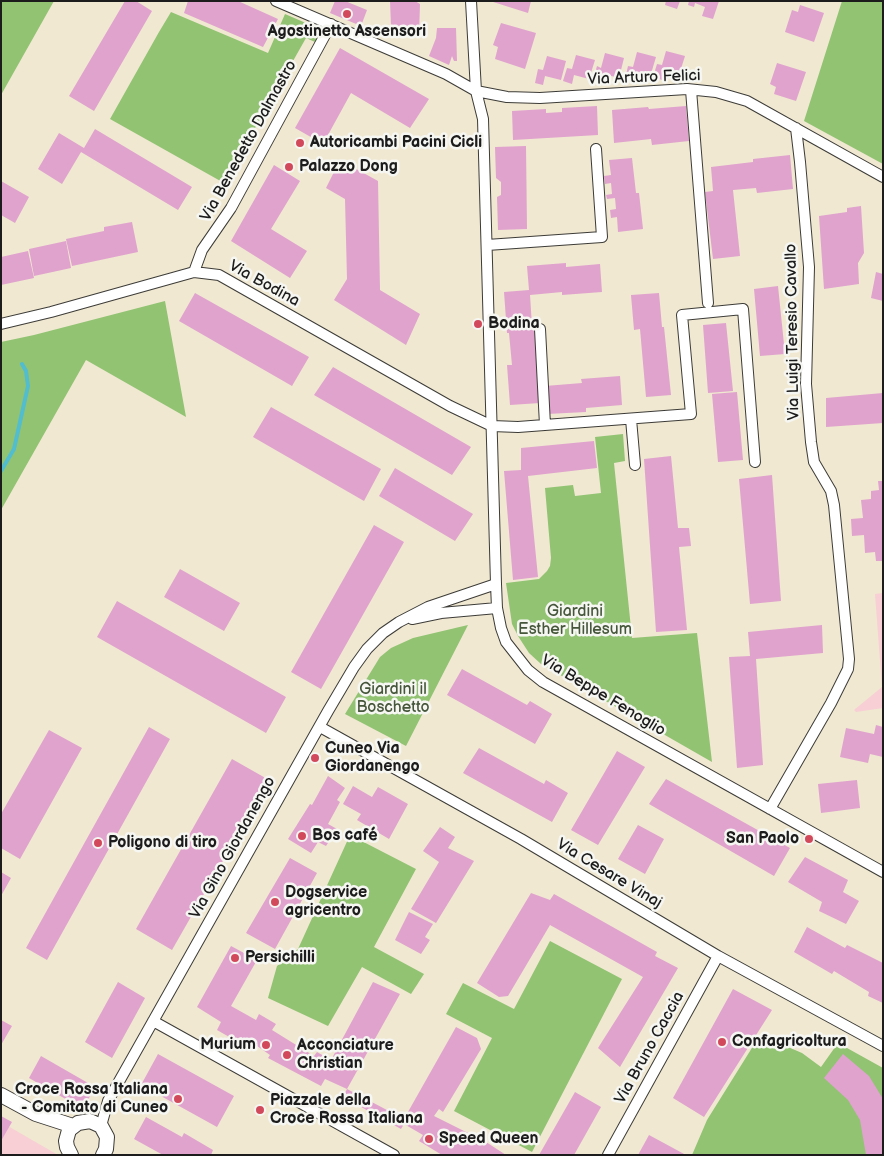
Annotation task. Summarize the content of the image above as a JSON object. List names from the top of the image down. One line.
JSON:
{"streets":{"street":["Via Arturo Felici","Via Benedetto Dalmastro","Via Bodina","Via Luigi Teresio Cavallo","Via Beppe Fenoglio","Via Gino Giordanengo","Via Cesare Vinaj","Via Bruno Caccia"]},"crossings":[["Via Arturo Felici","Via Benedetto Dalmastro"],["Via Arturo Felici","Via Luigi Teresio Cavallo"],["Via Arturo Felici","Via Beppe Fenoglio"],["Via Benedetto Dalmastro","Via Bodina"],["Via Bodina","Via Beppe Fenoglio"],["Via Luigi Teresio Cavallo","Via Beppe Fenoglio"],["Via Beppe Fenoglio","Via Gino Giordanengo"],["Via Gino Giordanengo","Via Cesare Vinaj"],["Via Cesare Vinaj","Via Bruno Caccia"]],"parks":["Giardini Esther Hillesum","Giardini il Boschetto"],"places":["Agostinetto Ascensori","Autoricambi Pacini Cicli","Palazzo Dong","Bodina","Cuneo Via Giordanengo","Bos café","San Paolo","Poligono di tiro","Dogservice agricentro","Persichilli","Confagricoltura","Murium","Acconciature Christian","Croce Rossa Italiana - Comitato di Cuneo","Piazzale della Croce Rossa Italiana","Speed Queen"]}
